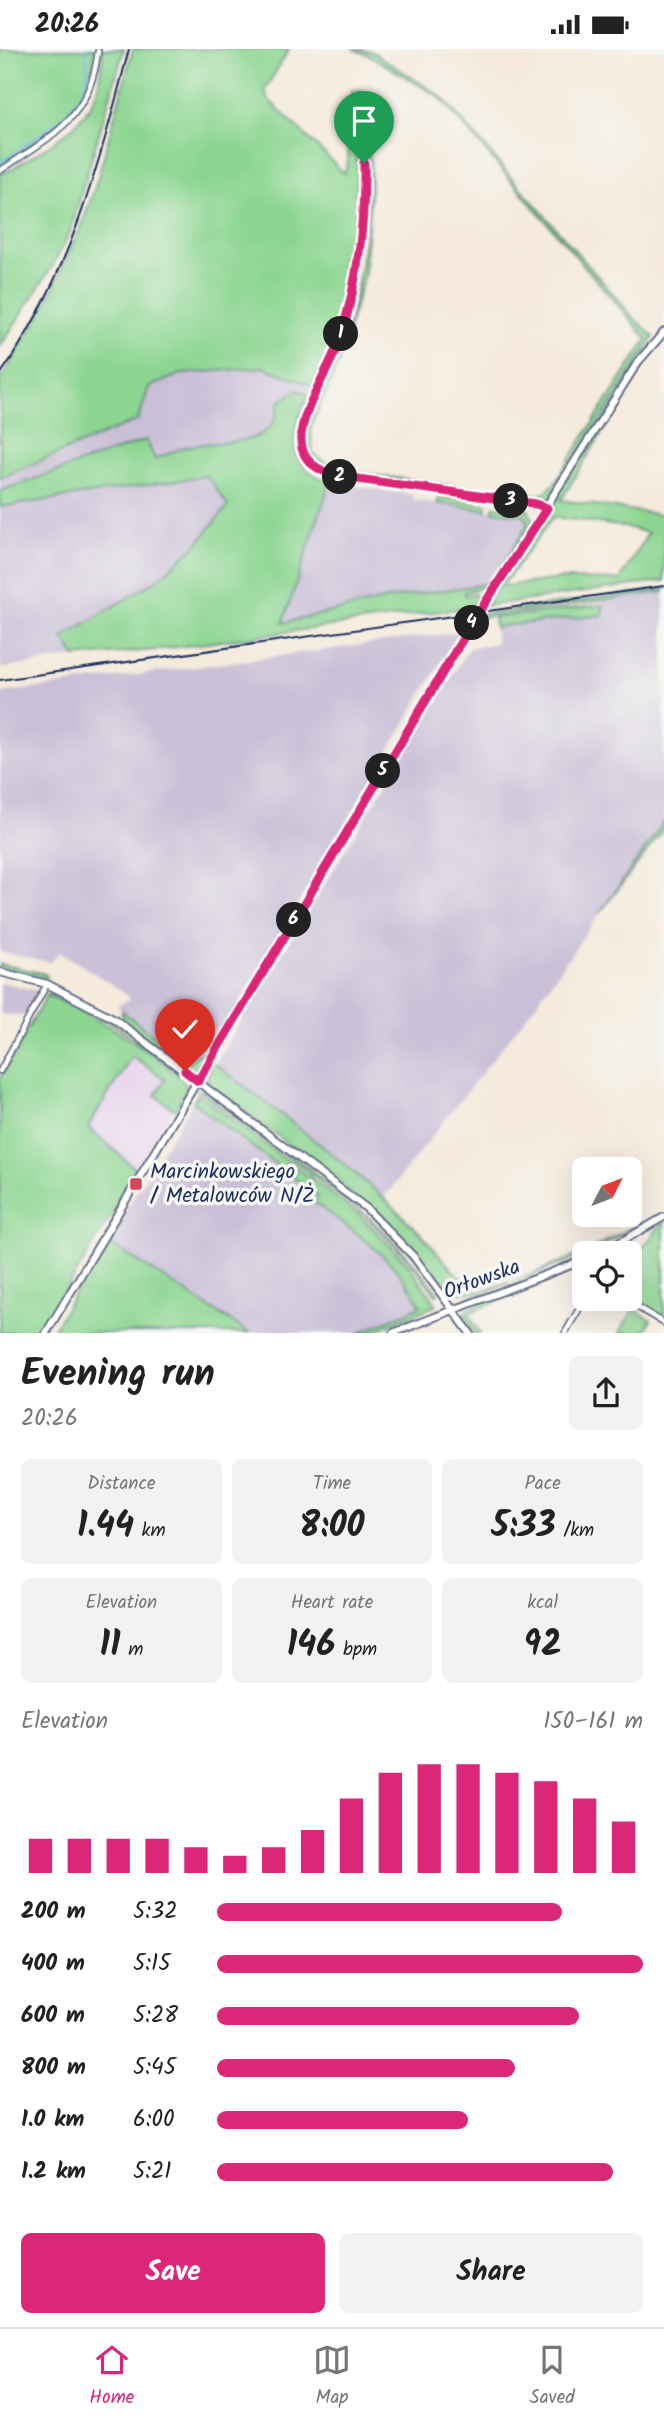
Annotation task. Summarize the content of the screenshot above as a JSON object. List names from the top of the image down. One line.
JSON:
{"streets":{"street":["Orłowska"]},"places":{"transit":["Marcinkowskiego / Metalowców N/Ż"]},"north":"top right","page":{"status":"20:26","pins":["1","2","3","4","5","6"],"heading":["Evening run","20:26"],"stats":[["Distance","1.44 km"],["Time","8:00"],["Pace","5:33 /km"],["Elevation","11 m"],["Heart rate","146 bpm"],["kcal","92"]],"chart":["Elevation","150–161 m"],"list":[{"name":"200 m","note":"5:32"},{"name":"400 m","note":"5:15"},{"name":"600 m","note":"5:28"},{"name":"800 m","note":"5:45"},{"name":"1.0 km","note":"6:00"},{"name":"1.2 km","note":"5:21"}],"buttons":["Save","Share"],"tabs":["Home","Map","Saved"]}}
